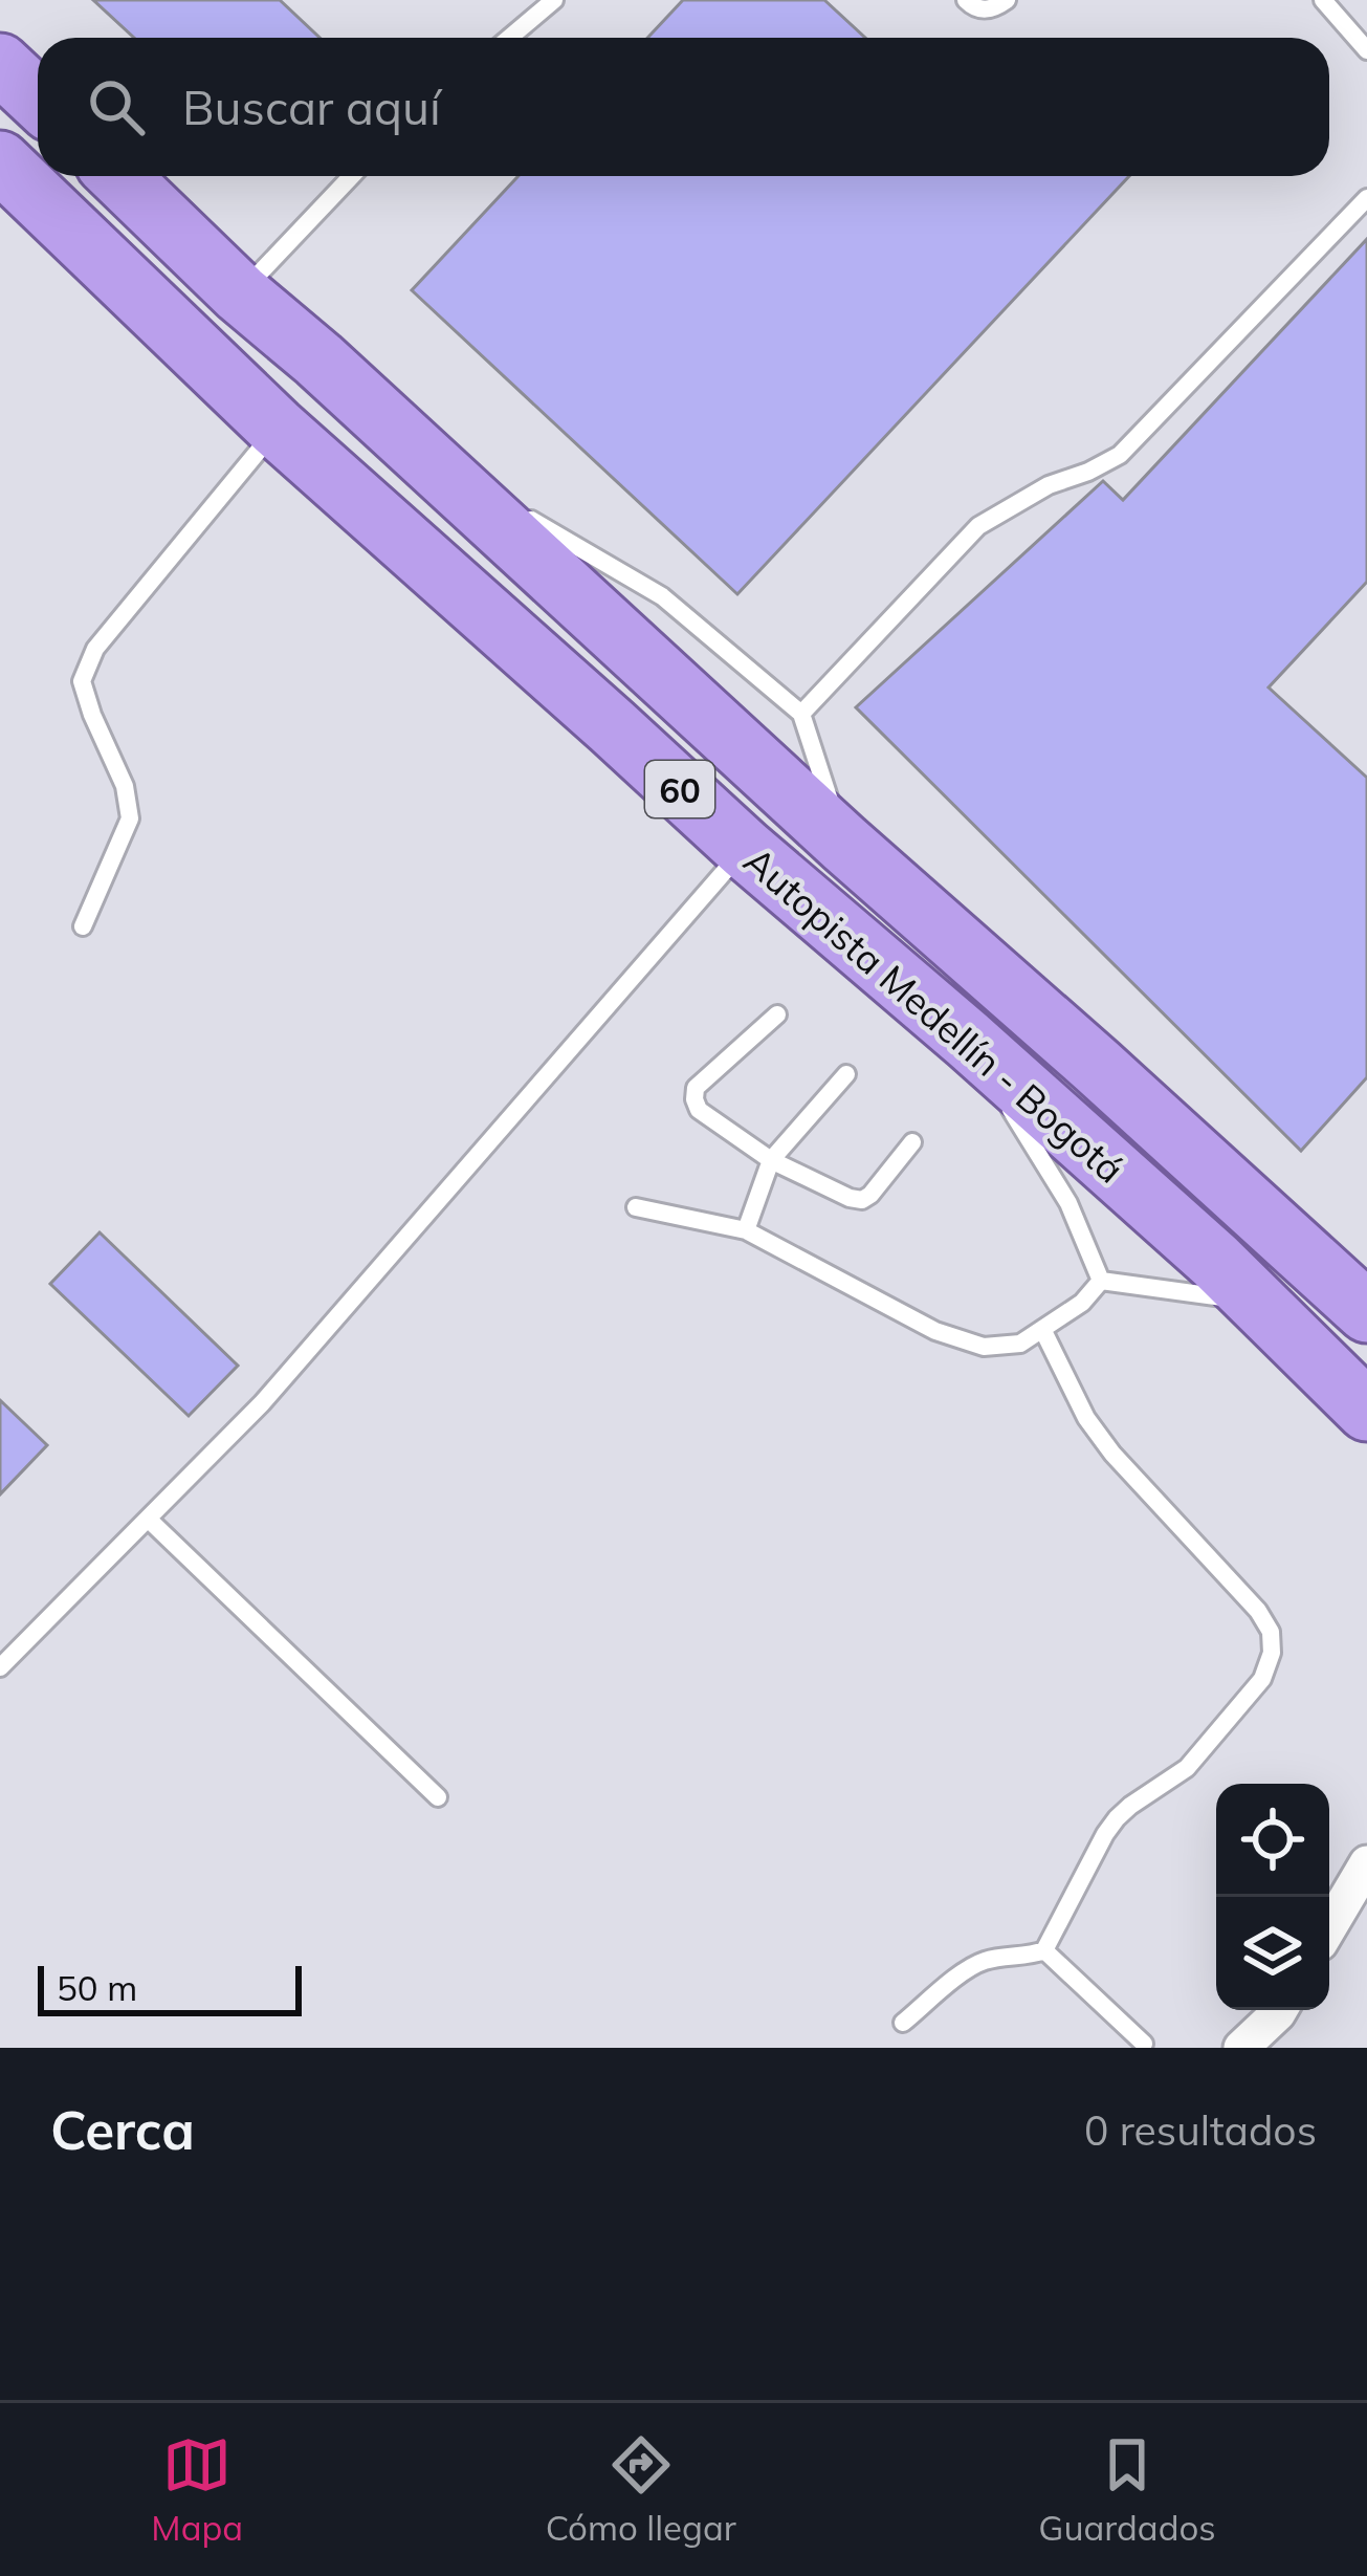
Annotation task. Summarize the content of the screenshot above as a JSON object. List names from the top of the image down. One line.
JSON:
{"streets":{"highway":["60","Autopista Medellín - Bogotá"]},"scale_bar":"50 m","page":{"search":"Buscar aquí","scale":"50 m","heading":["Cerca","0 resultados"],"nav":["Mapa","Cómo llegar","Guardados"]}}
